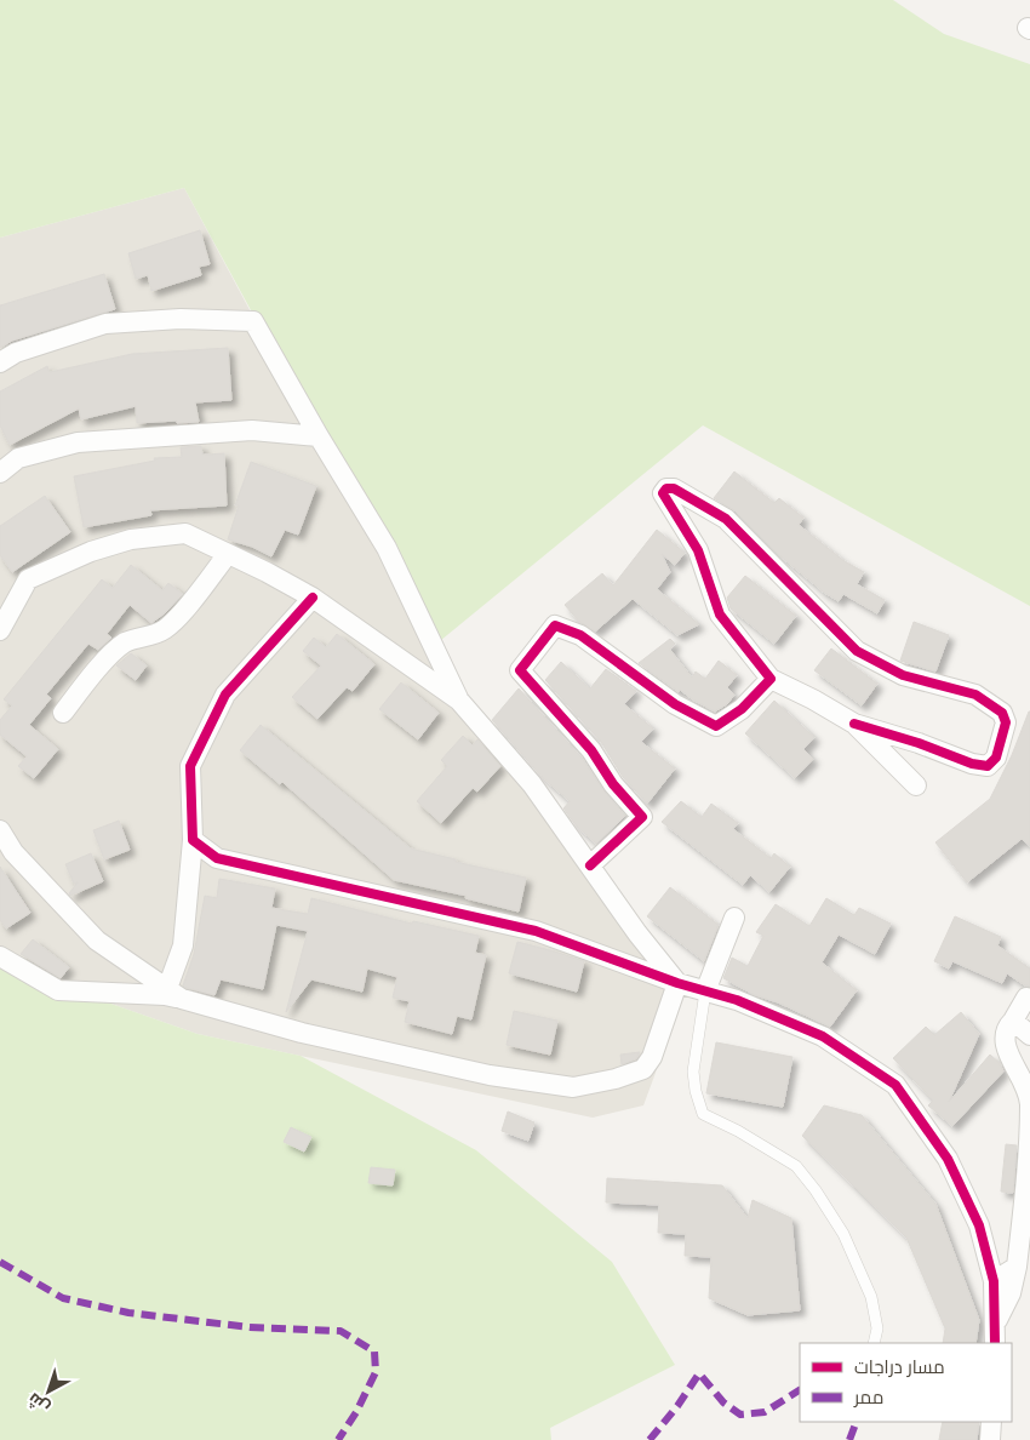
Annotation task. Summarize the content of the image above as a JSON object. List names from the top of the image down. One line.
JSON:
{"legend":["مسار دراجات","ممر"],"north":"bottom left"}
